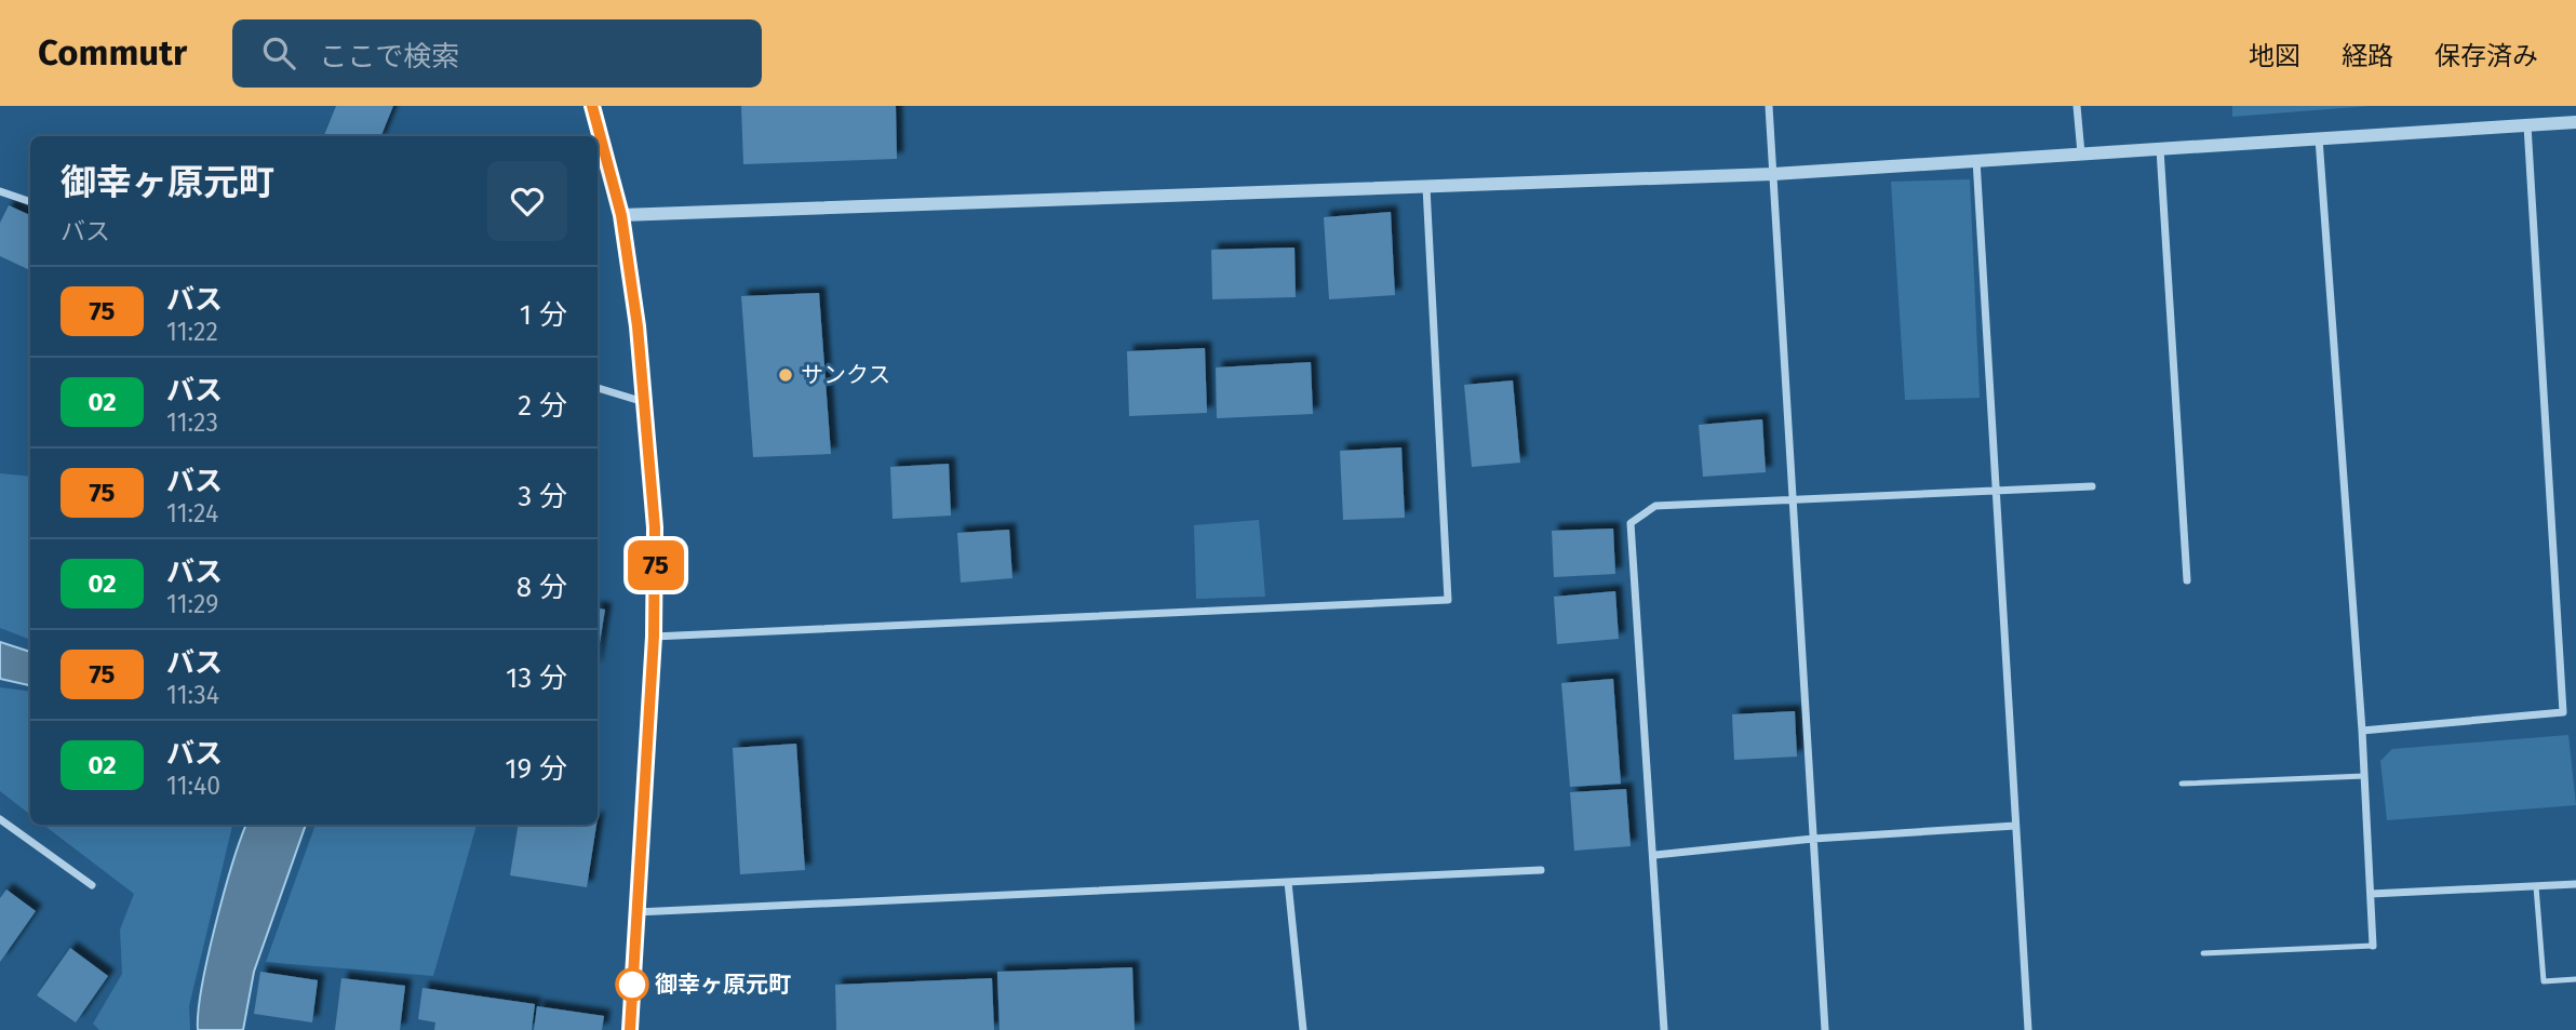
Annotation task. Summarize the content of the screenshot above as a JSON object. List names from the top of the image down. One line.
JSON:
{"places":["サンクス","御幸ヶ原元町"],"lines":["bus line 75"],"page":{"header":"Commutr","search":"ここで検索","nav":["地図","経路","保存済み"],"on_map":"75","heading":["御幸ヶ原元町","バス"],"list":[{"mark":"75","name":"バス","note":"11:22","value":"1 分"},{"mark":"02","name":"バス","note":"11:23","value":"2 分"},{"mark":"75","name":"バス","note":"11:24","value":"3 分"},{"mark":"02","name":"バス","note":"11:29","value":"8 分"},{"mark":"75","name":"バス","note":"11:34","value":"13 分"},{"mark":"02","name":"バス","note":"11:40","value":"19 分"}]}}
